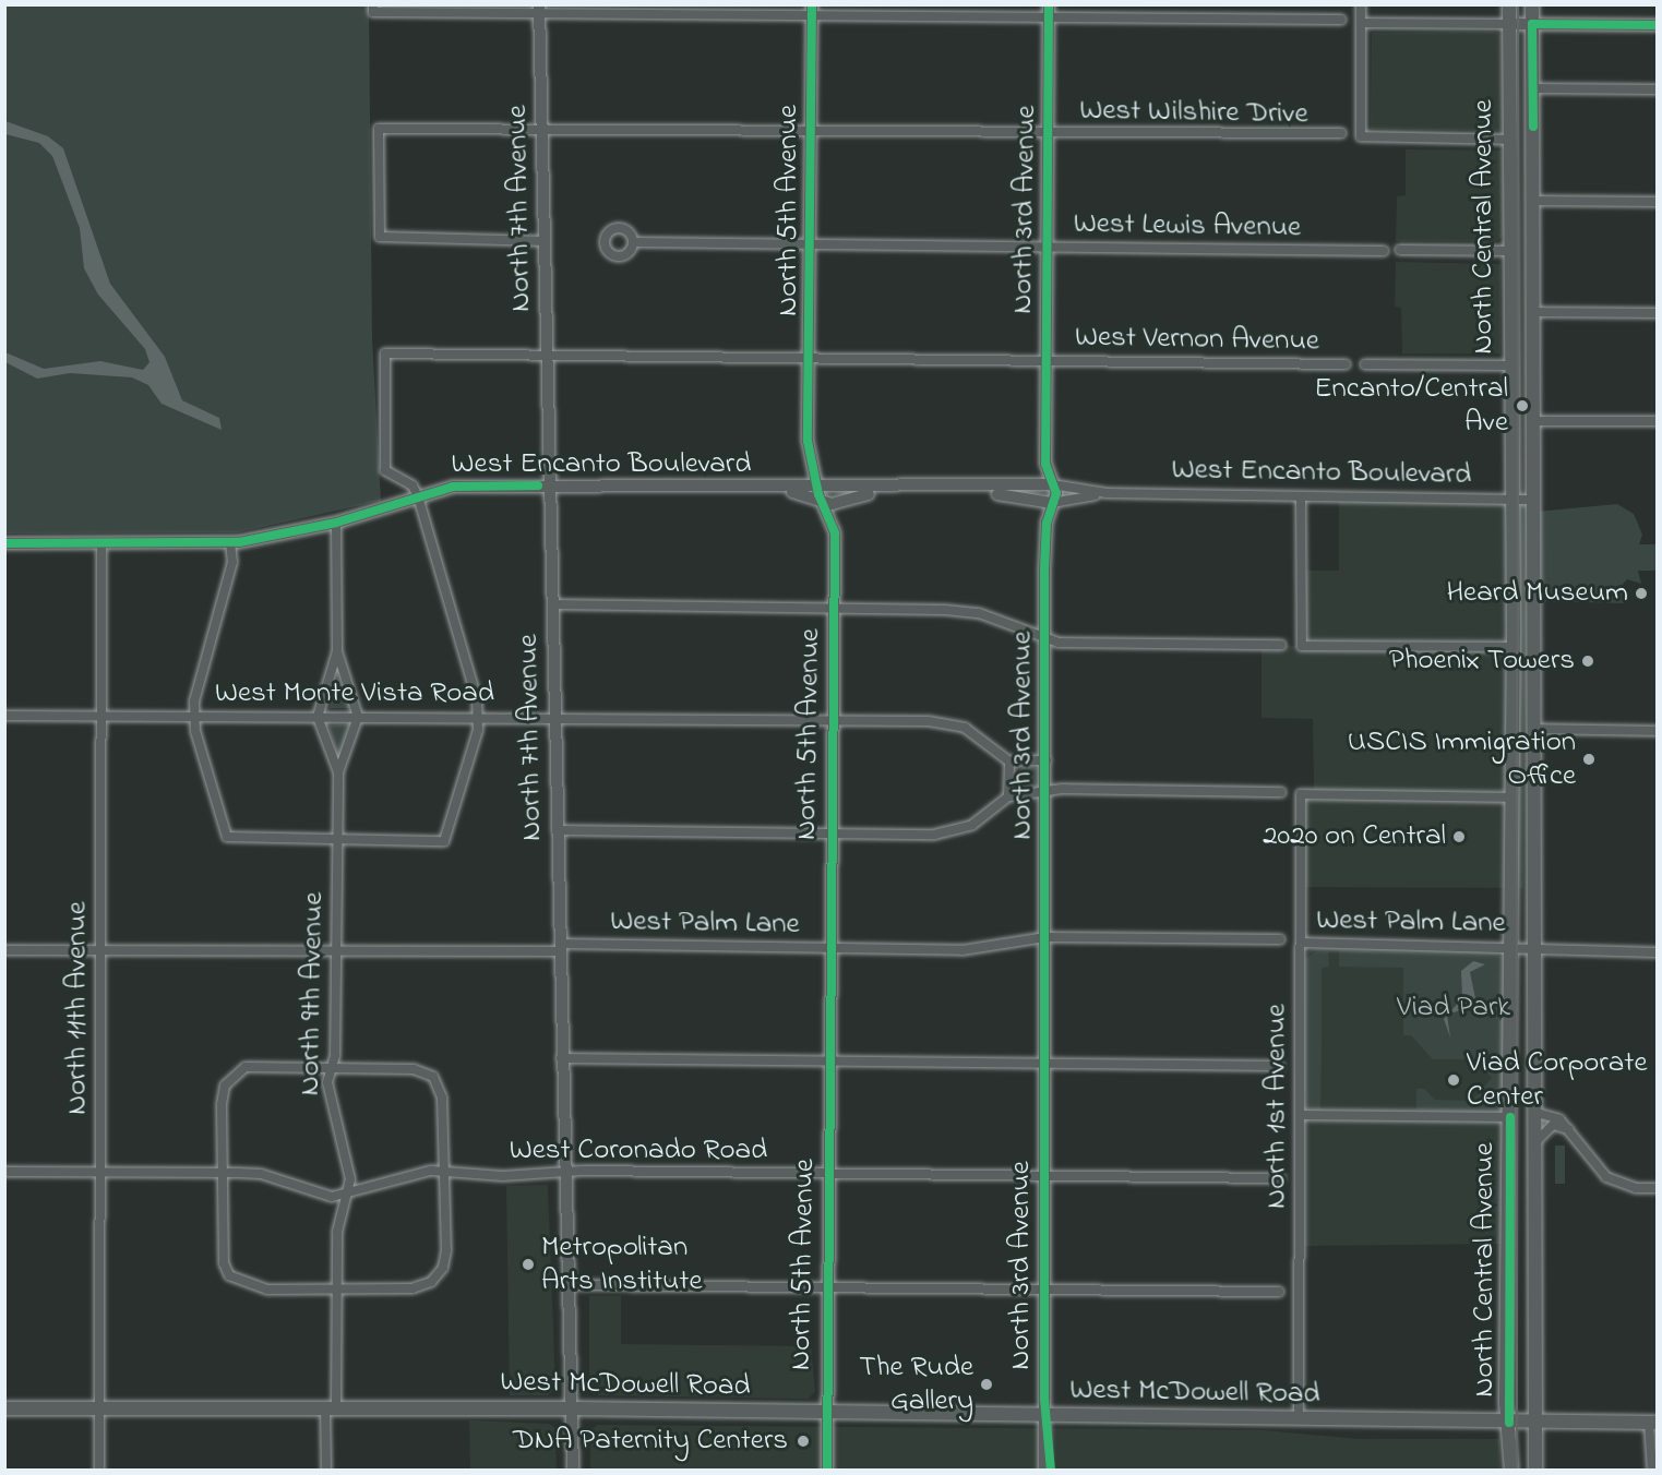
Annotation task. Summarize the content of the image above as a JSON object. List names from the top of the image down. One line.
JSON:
{"streets":{"main road":["North Central Avenue","West McDowell Road"],"street":["West Wilshire Drive","North 7th Avenue","North 3rd Avenue","North 5th Avenue","West Lewis Avenue","West Vernon Avenue","West Encanto Boulevard","West Monte Vista Road","West Palm Lane","North 9th Avenue","North 11th Avenue","North 1st Avenue","West Coronado Road"]},"crossings":[["West Wilshire Drive","North 7th Avenue"],["West Wilshire Drive","North 3rd Avenue"],["West Wilshire Drive","North 5th Avenue"],["North 7th Avenue","West Vernon Avenue"],["North 7th Avenue","West Encanto Boulevard"],["North 7th Avenue","West Monte Vista Road"],["North 7th Avenue","West Palm Lane"],["North 7th Avenue","West Coronado Road"],["North 7th Avenue","West McDowell Road"],["North 3rd Avenue","West Lewis Avenue"],["North 3rd Avenue","West Vernon Avenue"],["North 3rd Avenue","West Encanto Boulevard"],["North 3rd Avenue","West Palm Lane"],["North 3rd Avenue","West Coronado Road"],["North 3rd Avenue","West McDowell Road"],["North 5th Avenue","West Lewis Avenue"],["North 5th Avenue","West Vernon Avenue"],["North 5th Avenue","West Encanto Boulevard"],["North 5th Avenue","West Monte Vista Road"],["North 5th Avenue","West Palm Lane"],["North 5th Avenue","West Coronado Road"],["North 5th Avenue","West McDowell Road"],["North Central Avenue","West Encanto Boulevard"],["North Central Avenue","West Palm Lane"],["North Central Avenue","North 1st Avenue"],["North Central Avenue","West McDowell Road"],["West Vernon Avenue","West Encanto Boulevard"],["West Encanto Boulevard","North 11th Avenue"],["West Monte Vista Road","North 9th Avenue"],["West Monte Vista Road","North 11th Avenue"],["West Palm Lane","North 9th Avenue"],["West Palm Lane","North 11th Avenue"],["West Palm Lane","North 1st Avenue"],["North 9th Avenue","West Coronado Road"],["North 9th Avenue","West McDowell Road"],["North 11th Avenue","West Coronado Road"],["North 11th Avenue","West McDowell Road"],["North 1st Avenue","West McDowell Road"]],"parks":["Viad Park"],"places":["Encanto/Central Ave","Heard Museum","Phoenix Towers","USCIS Immigration Office","2020 on Central","Viad Corporate Center","Metropolitan Arts Institute","The Rude Gallery","DNA Paternity Centers"]}
